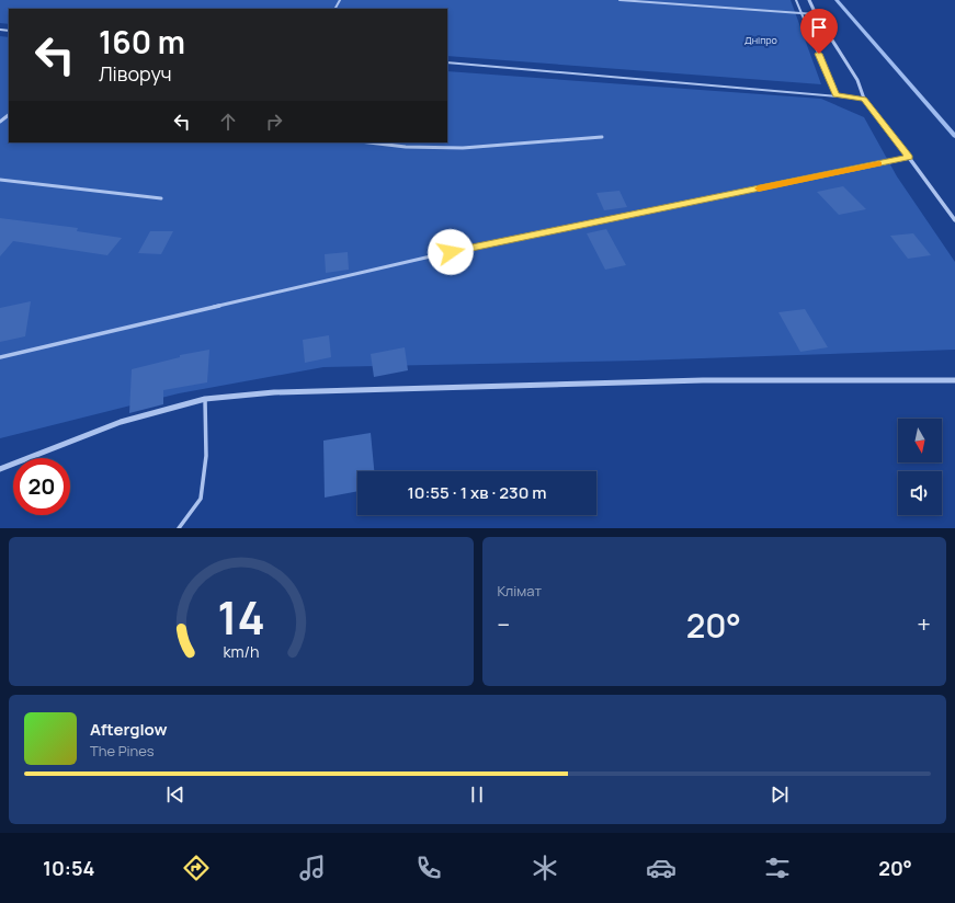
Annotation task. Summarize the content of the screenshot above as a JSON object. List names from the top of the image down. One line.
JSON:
{"parks":["Дніпро"],"north":"bottom","page":{"turn":["160 m","Ліворуч"],"limit":"20","trip":"10:55 · 1 хв · 230 m","tile":"Клімат","heat":["−","20°","+"],"song":["Afterglow","The Pines"],"tabs":["10:54","20°"],"gauge":["14","km/h"]}}
